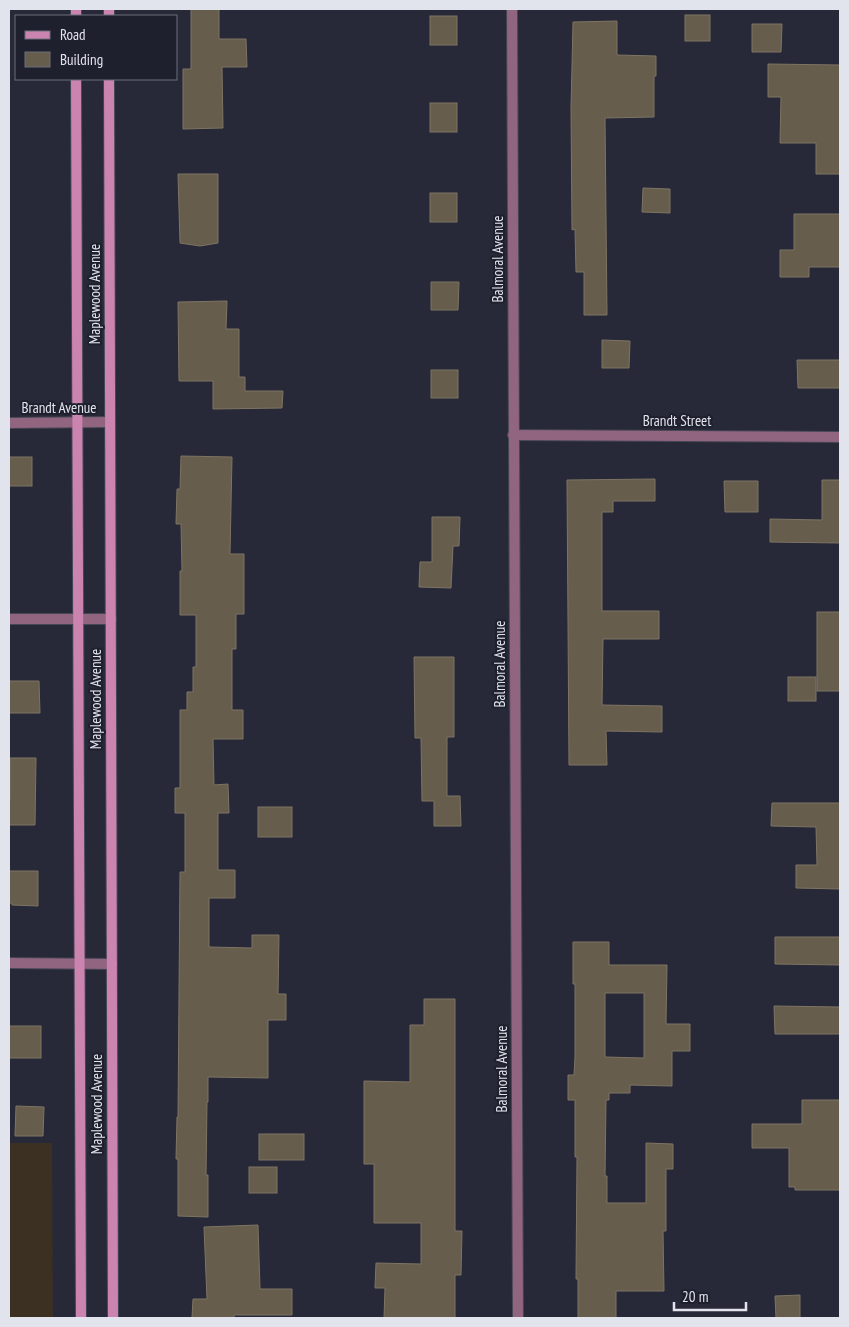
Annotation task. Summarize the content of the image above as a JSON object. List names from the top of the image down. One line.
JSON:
{"streets":{"street":["Balmoral Avenue","Maplewood Avenue","Brandt Avenue","Brandt Street"]},"crossings":[["Balmoral Avenue","Brandt Street"],["Maplewood Avenue","Brandt Avenue"]],"legend":["Road","Building"],"scale_bar":"20 m"}
